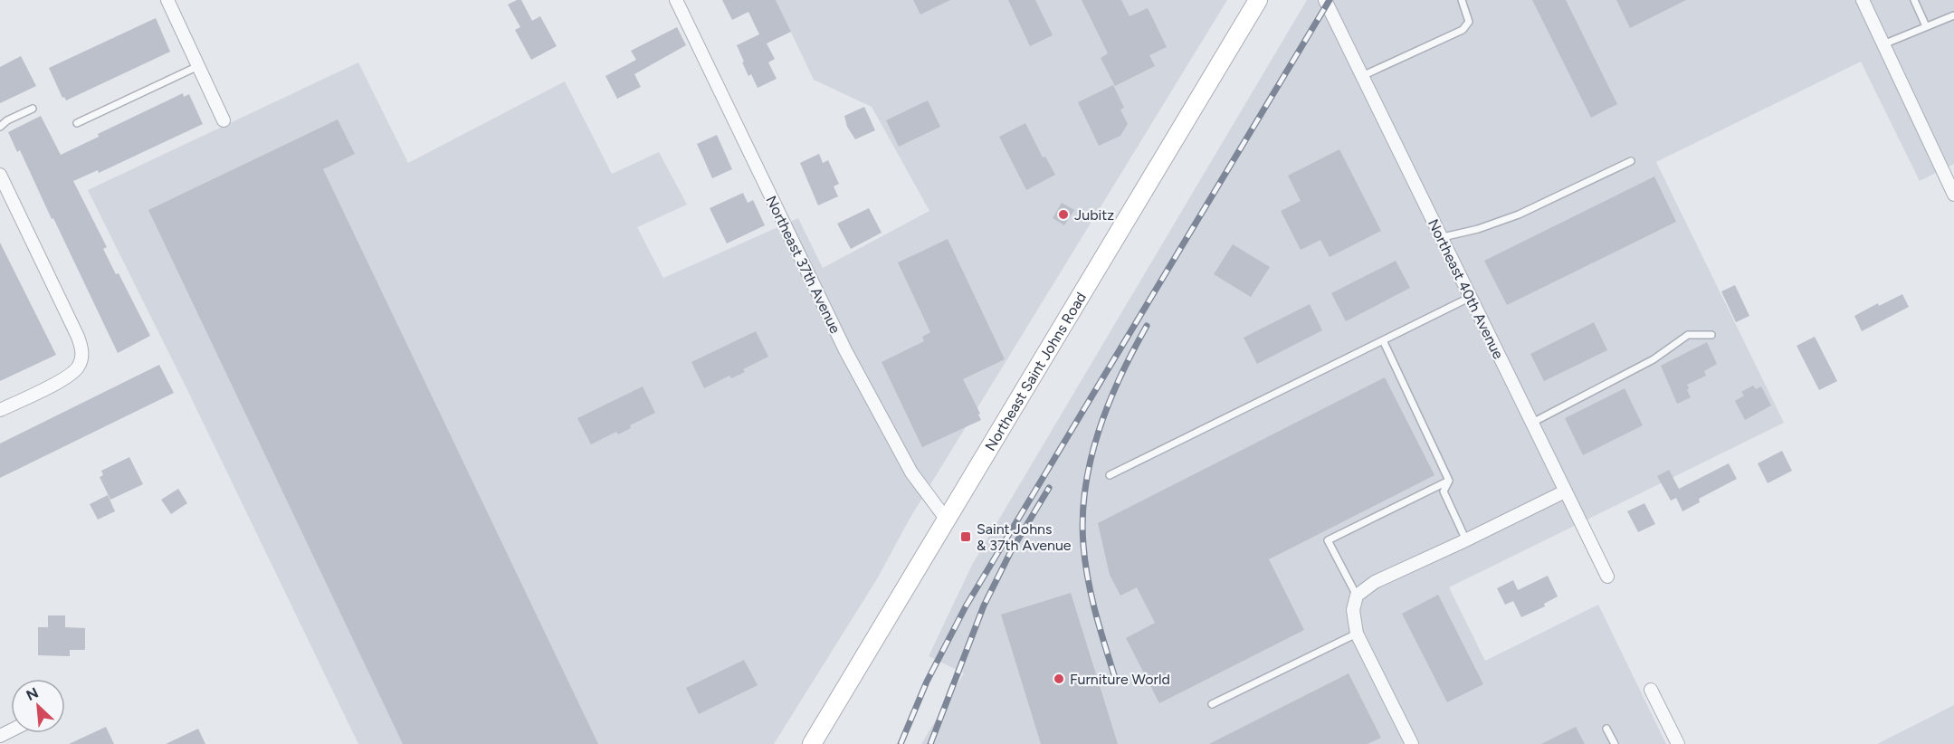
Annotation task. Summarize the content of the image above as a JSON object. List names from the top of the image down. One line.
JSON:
{"streets":{"main road":["Northeast Saint Johns Road"],"street":["Northeast 37th Avenue","Northeast 40th Avenue"]},"crossings":[["Northeast 37th Avenue","Northeast Saint Johns Road"]],"places":{"other":["Jubitz","Furniture World"],"transit":["Saint Johns & 37th Avenue"]},"north":"top left"}
